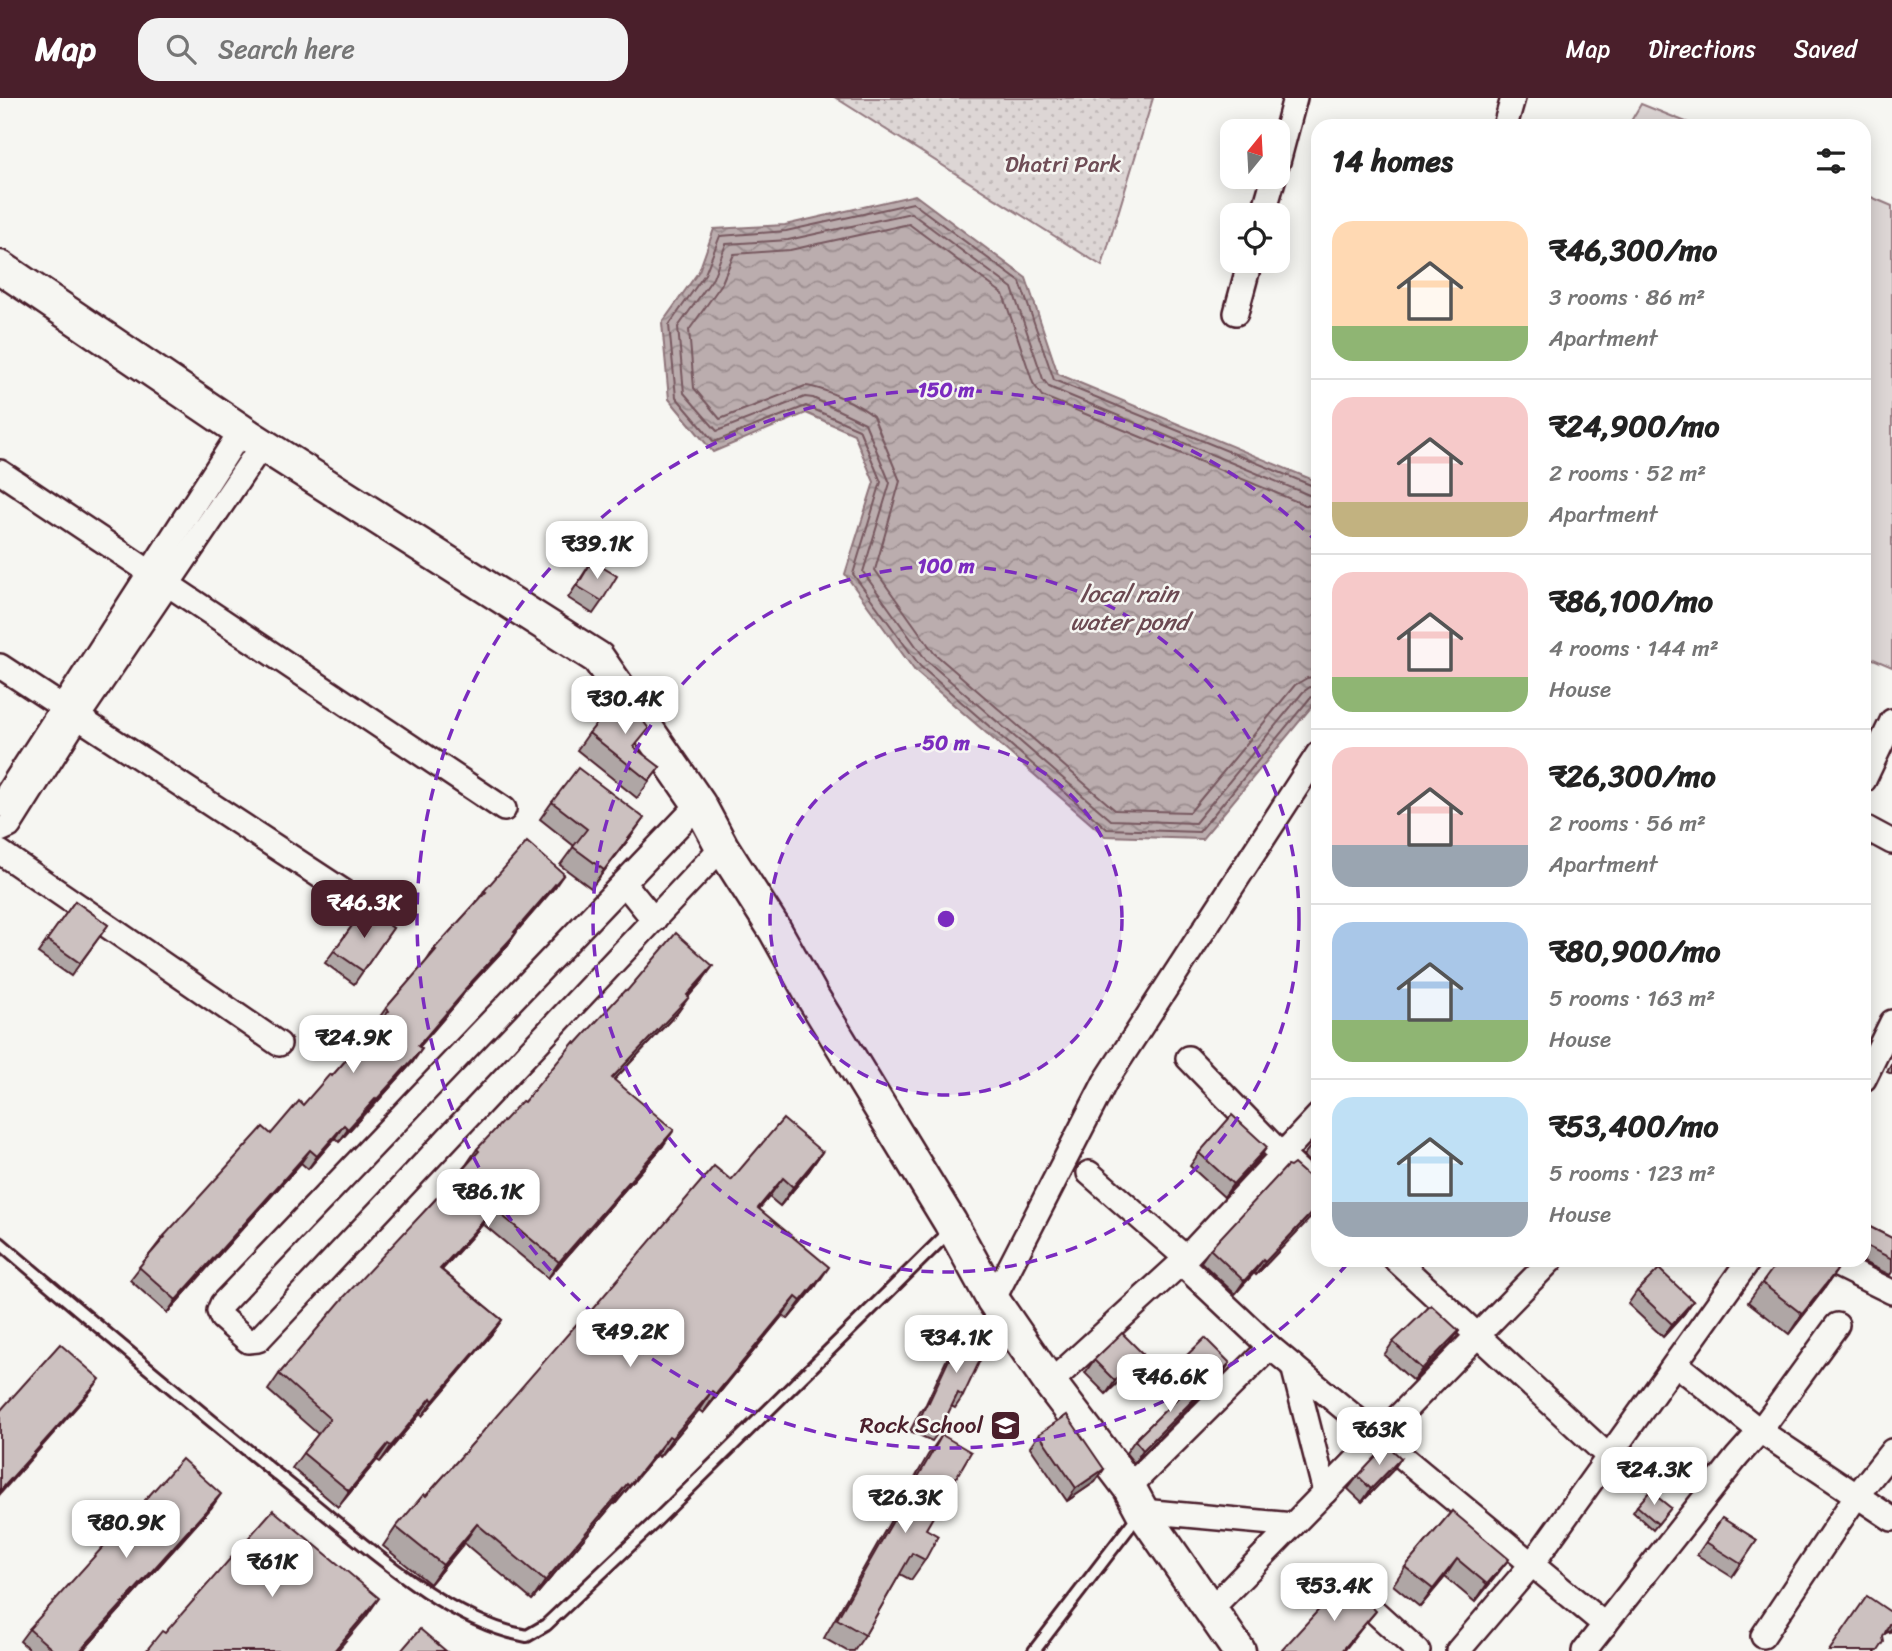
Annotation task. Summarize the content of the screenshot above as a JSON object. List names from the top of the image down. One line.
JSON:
{"water":["local rain water pond"],"parks":["Dhatri Park"],"places":{"school or university":["Rock School"]},"north":"top","page":{"header":"Map","search":"Search here","nav":["Map","Directions","Saved"],"heading":"14 homes","list":[{"name":"₹46,300/mo","note":"3 rooms · 86 m² · Apartment"},{"name":"₹24,900/mo","note":"2 rooms · 52 m² · Apartment"},{"name":"₹86,100/mo","note":"4 rooms · 144 m² · House"},{"name":"₹26,300/mo","note":"2 rooms · 56 m² · Apartment"},{"name":"₹80,900/mo","note":"5 rooms · 163 m² · House"},{"name":"₹53,400/mo","note":"5 rooms · 123 m² · House"}],"price":["₹39.1K","₹30.4K","₹46.3K","₹24.9K","₹86.1K","₹49.2K","₹34.1K","₹46.6K","₹63K","₹24.3K","₹26.3K","₹80.9K","₹61K","₹53.4K"]},"rings":["150 m","100 m","50 m"]}
